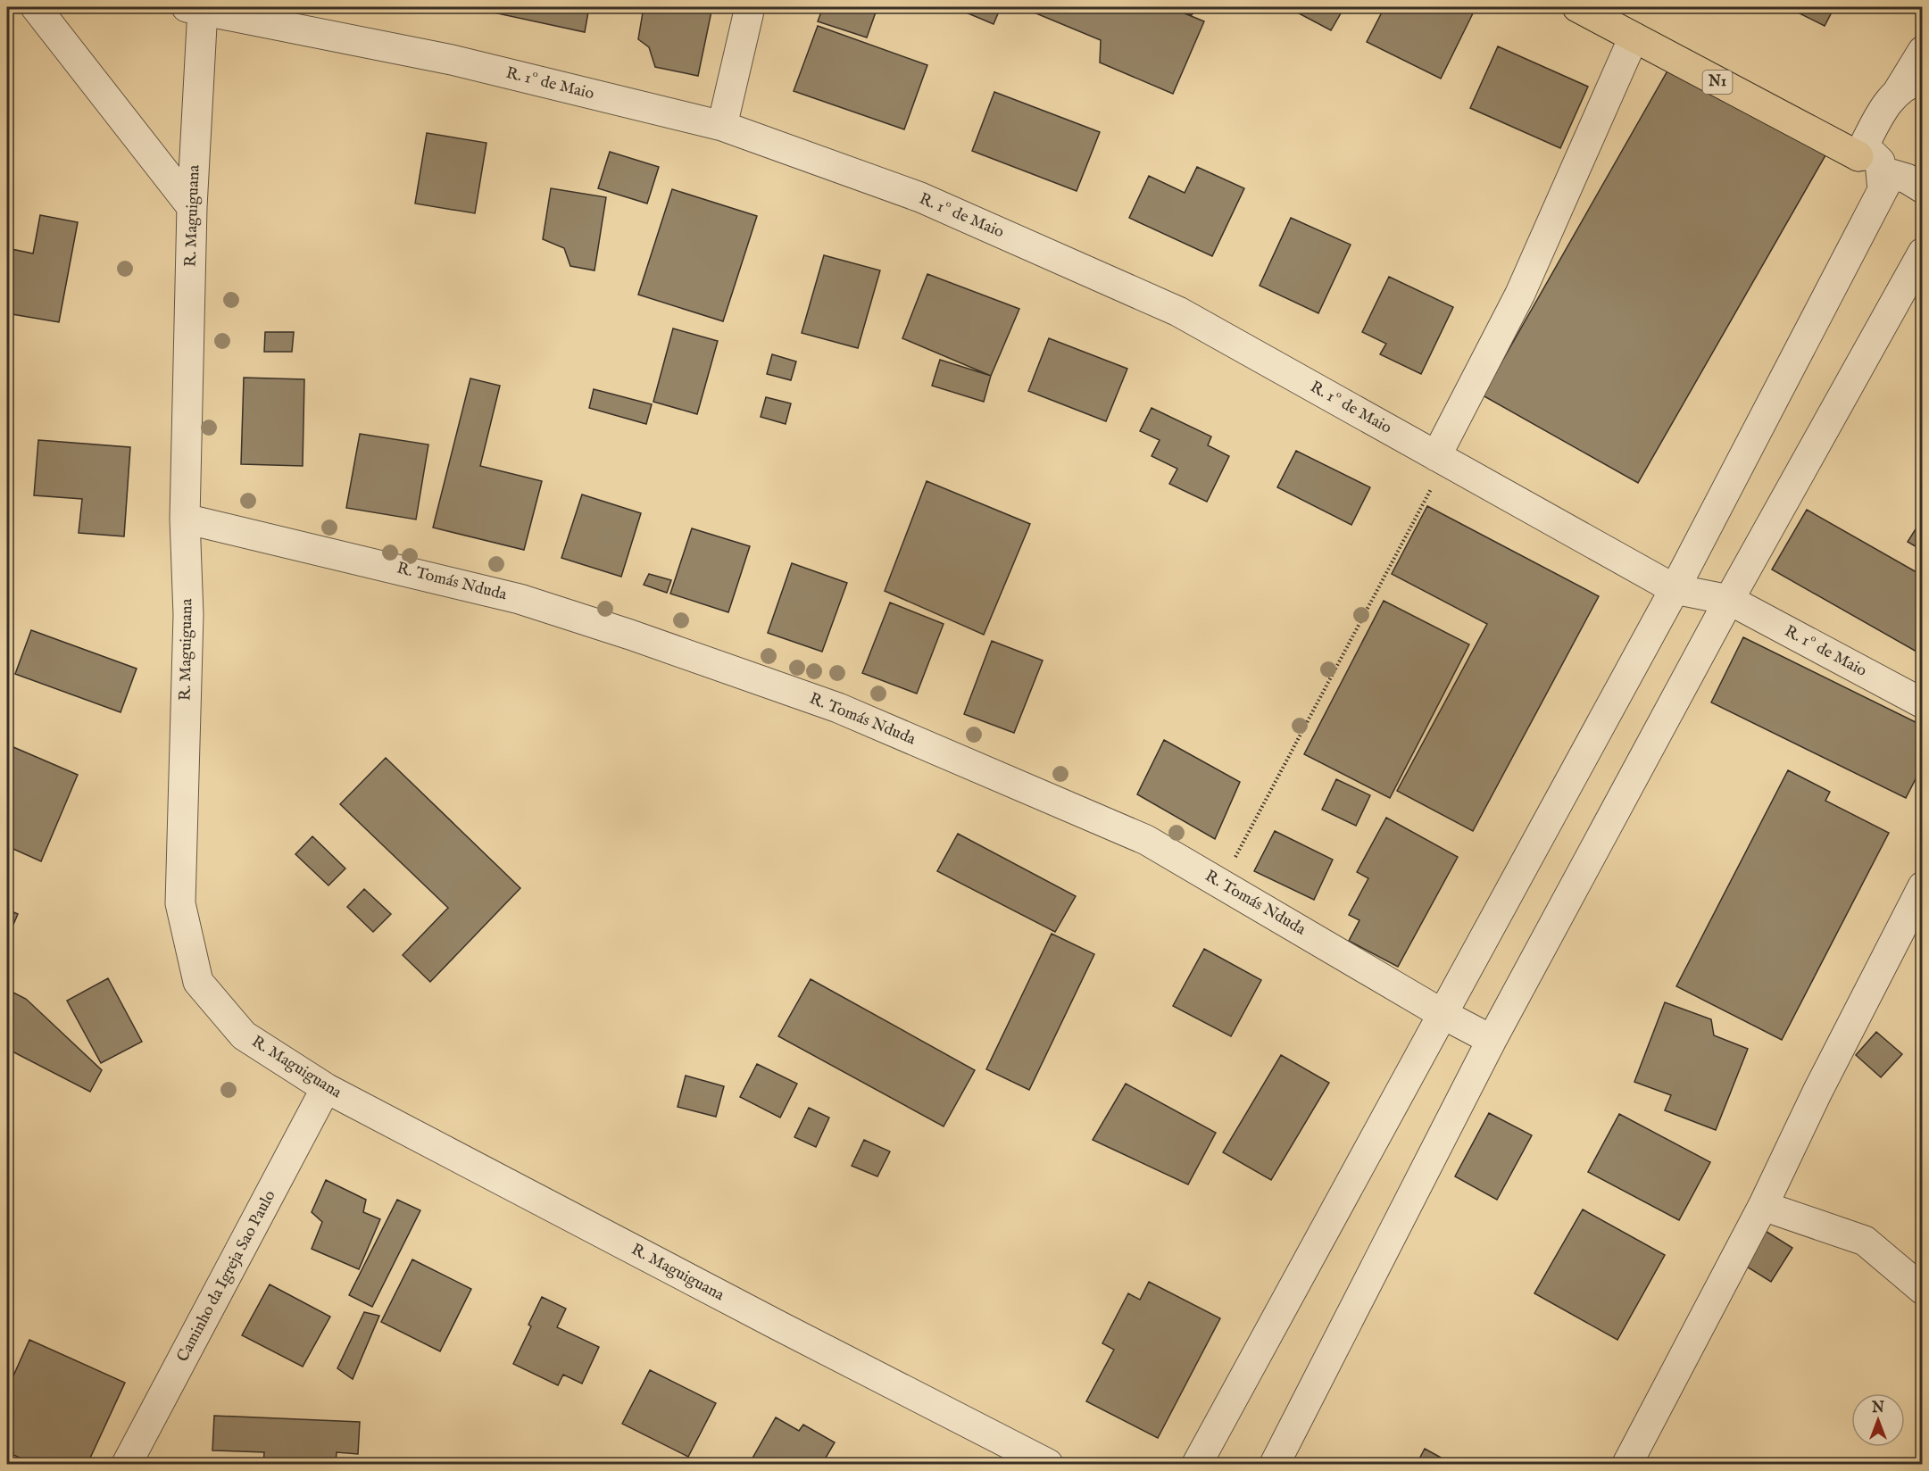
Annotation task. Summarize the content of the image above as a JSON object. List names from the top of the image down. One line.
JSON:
{"streets":{"highway":["N1"],"street":["R. 1º de Maio","R. Maguiguana","R. Tomás Nduda","Caminho da Igreja Sao Paulo"]},"crossings":[["R. 1º de Maio","R. Maguiguana"],["R. Maguiguana","R. Tomás Nduda"],["R. Maguiguana","Caminho da Igreja Sao Paulo"]],"north":"top"}
